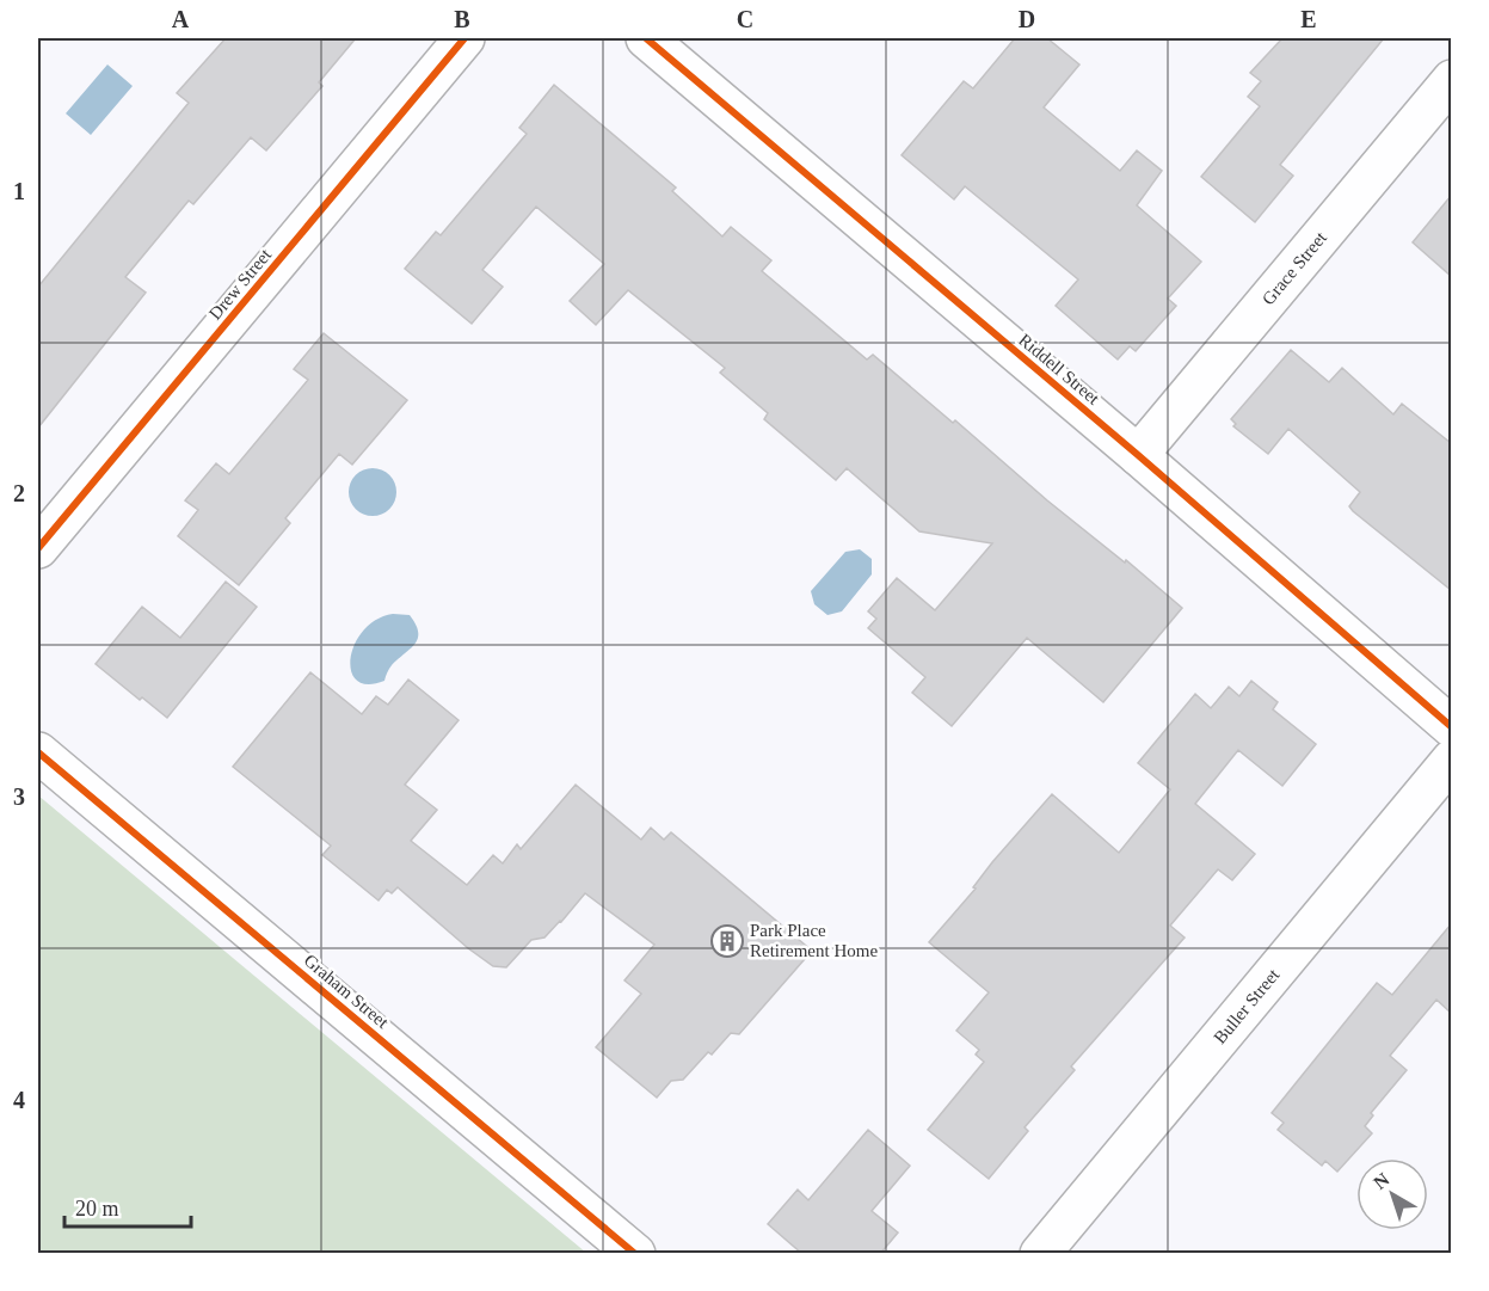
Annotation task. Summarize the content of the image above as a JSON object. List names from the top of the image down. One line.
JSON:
{"streets":{"street":["Grace Street","Drew Street","Riddell Street","Graham Street","Buller Street"]},"crossings":[["Grace Street","Riddell Street"]],"places":{"building":["Park Place Retirement Home"]},"scale_bar":"20 m","north":"top left","grid":{"columns":["A","B","C","D","E"],"rows":["1","2","3","4"]}}
